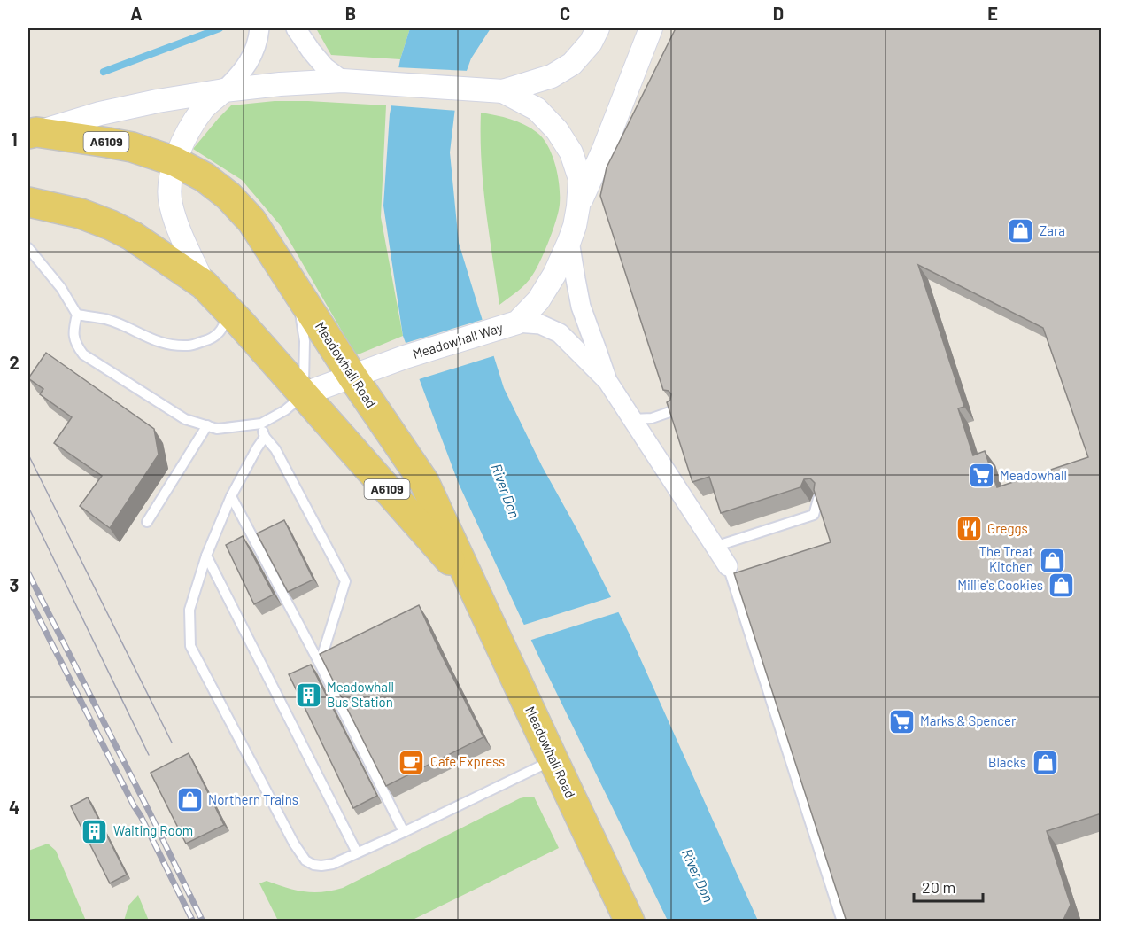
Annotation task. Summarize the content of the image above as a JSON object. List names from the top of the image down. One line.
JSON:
{"streets":{"main road":["A6109","Meadowhall Road"],"street":["Meadowhall Way"]},"crossings":[["Meadowhall Way","Meadowhall Road"]],"water":["River Don"],"places":{"shop":["Zara","The Treat Kitchen","Millie's Cookies","Blacks","Northern Trains"],"supermarket":["Meadowhall","Marks & Spencer"],"restaurant":["Greggs"],"building":["Meadowhall Bus Station","Waiting Room"],"cafe":["Cafe Express"]},"scale_bar":"20 m","grid":{"columns":["A","B","C","D","E"],"rows":["1","2","3","4"]}}
